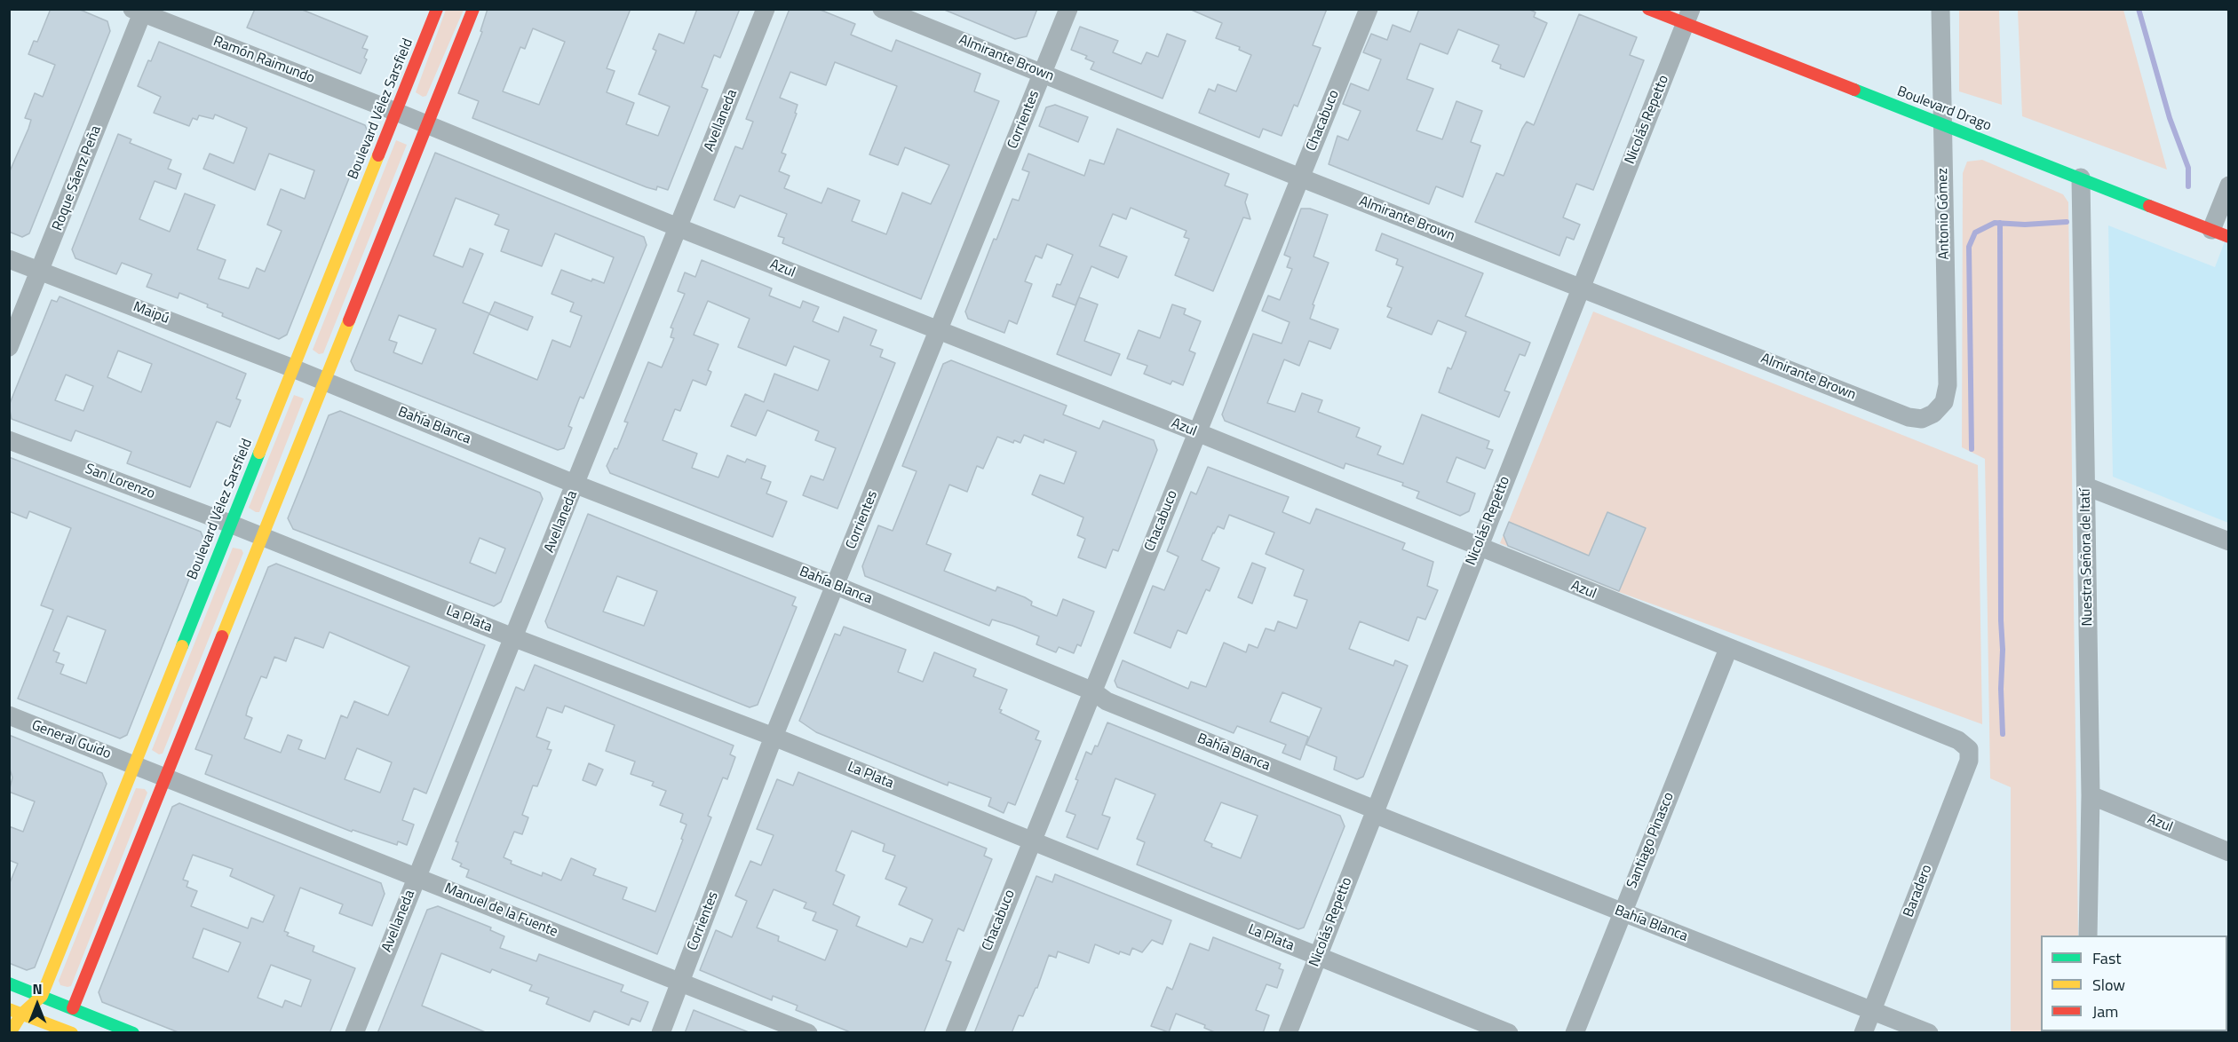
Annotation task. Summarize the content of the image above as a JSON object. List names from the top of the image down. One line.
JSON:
{"streets":{"main road":["Boulevard Vélez Sarsfield","Boulevard Drago"],"street":["Almirante Brown","Ramón Raimundo","Corrientes","Nicolás Repetto","Avellaneda","Chacabuco","Roque Sáenz Peña","Antonio Gómez","Azul","Maipú","Bahía Blanca","San Lorenzo","Nuestra Señora de Itatí","La Plata","General Guido","Santiago Pinasco","Baradero","Manuel de la Fuente"]},"crossings":[["Almirante Brown","Corrientes"],["Almirante Brown","Nicolás Repetto"],["Almirante Brown","Chacabuco"],["Almirante Brown","Antonio Gómez"],["Ramón Raimundo","Boulevard Vélez Sarsfield"],["Ramón Raimundo","Roque Sáenz Peña"],["Ramón Raimundo","Azul"],["Boulevard Vélez Sarsfield","Azul"],["Boulevard Vélez Sarsfield","Maipú"],["Boulevard Vélez Sarsfield","Bahía Blanca"],["Boulevard Vélez Sarsfield","San Lorenzo"],["Boulevard Vélez Sarsfield","La Plata"],["Boulevard Vélez Sarsfield","General Guido"],["Boulevard Vélez Sarsfield","Manuel de la Fuente"],["Boulevard Drago","Nicolás Repetto"],["Boulevard Drago","Antonio Gómez"],["Boulevard Drago","Nuestra Señora de Itatí"],["Corrientes","Azul"],["Corrientes","Bahía Blanca"],["Corrientes","La Plata"],["Corrientes","Manuel de la Fuente"],["Nicolás Repetto","Azul"],["Nicolás Repetto","Bahía Blanca"],["Nicolás Repetto","La Plata"],["Avellaneda","Azul"],["Avellaneda","Bahía Blanca"],["Avellaneda","La Plata"],["Avellaneda","Manuel de la Fuente"],["Chacabuco","Azul"],["Chacabuco","Bahía Blanca"],["Chacabuco","La Plata"],["Roque Sáenz Peña","Maipú"],["Azul","Nuestra Señora de Itatí"],["Azul","Santiago Pinasco"],["Azul","Baradero"],["Maipú","Bahía Blanca"],["Bahía Blanca","Santiago Pinasco"],["Bahía Blanca","Baradero"],["San Lorenzo","La Plata"],["General Guido","Manuel de la Fuente"]],"legend":["Fast","Slow","Jam"],"north":"top"}
